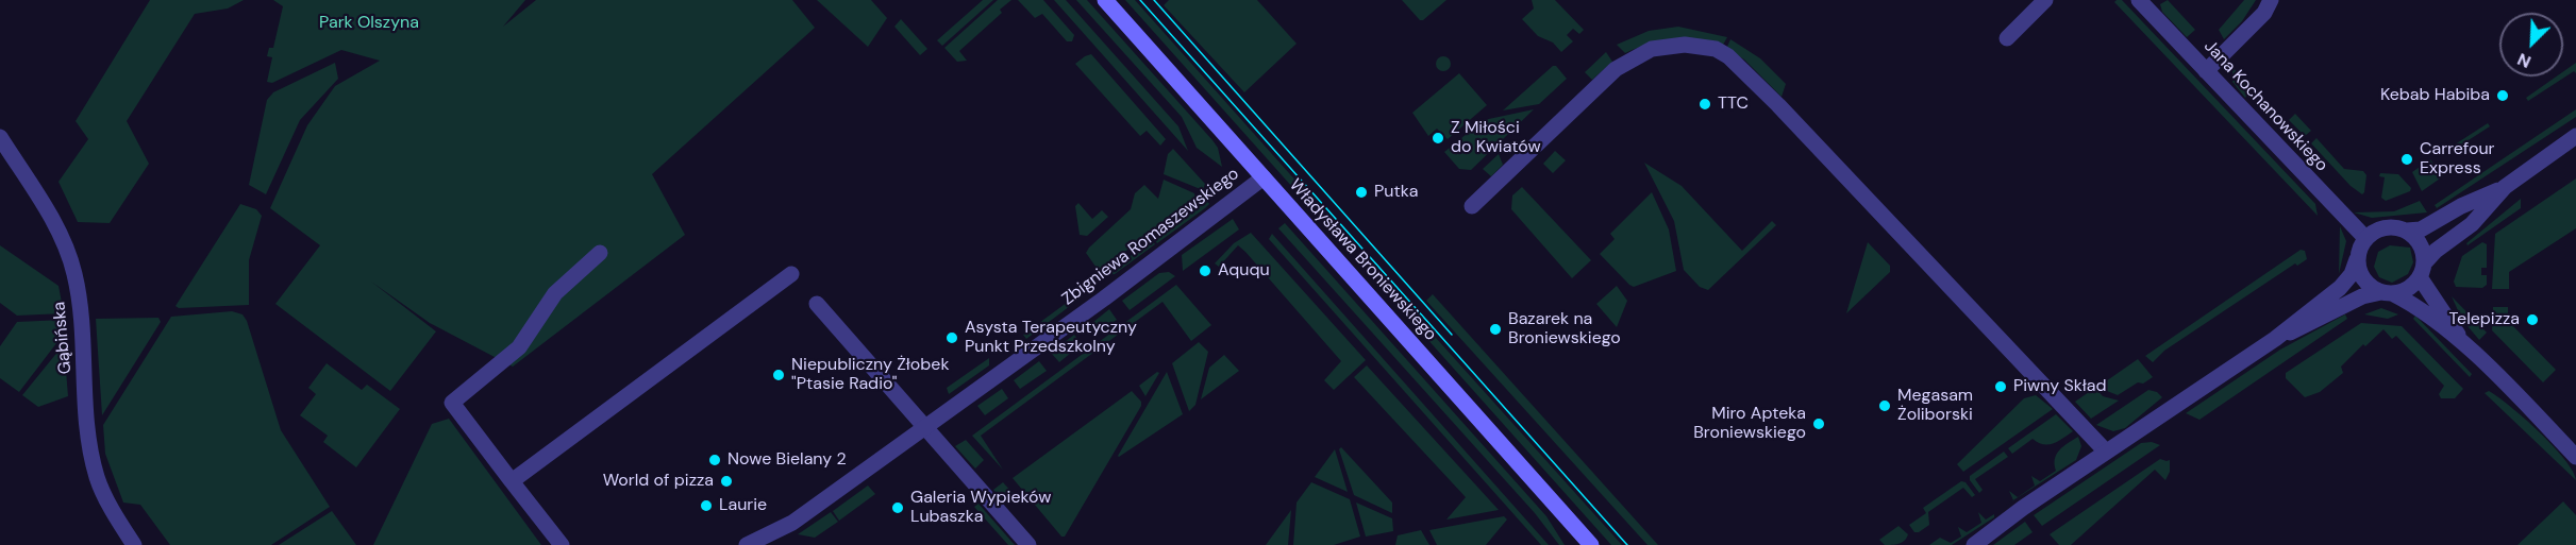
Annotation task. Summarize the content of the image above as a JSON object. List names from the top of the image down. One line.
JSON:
{"streets":{"main road":["Władysława Broniewskiego"],"street":["Jana Kochanowskiego","Zbigniewa Romaszewskiego","Gąbińska"]},"crossings":[["Zbigniewa Romaszewskiego","Władysława Broniewskiego"]],"parks":["Park Olszyna"],"places":["Kebab Habiba","TTC","Z Miłości do Kwiatów","Carrefour Express","Putka","Aququ","Telepizza","Bazarek na Broniewskiego","Asysta Terapeutyczny Punkt Przedszkolny","Niepubliczny Żłobek \"Ptasie Radio\"","Piwny Skład","Megasam Żoliborski","Miro Apteka Broniewskiego","Nowe Bielany 2","World of pizza","Laurie","Galeria Wypieków Lubaszka"],"north":"bottom left"}
